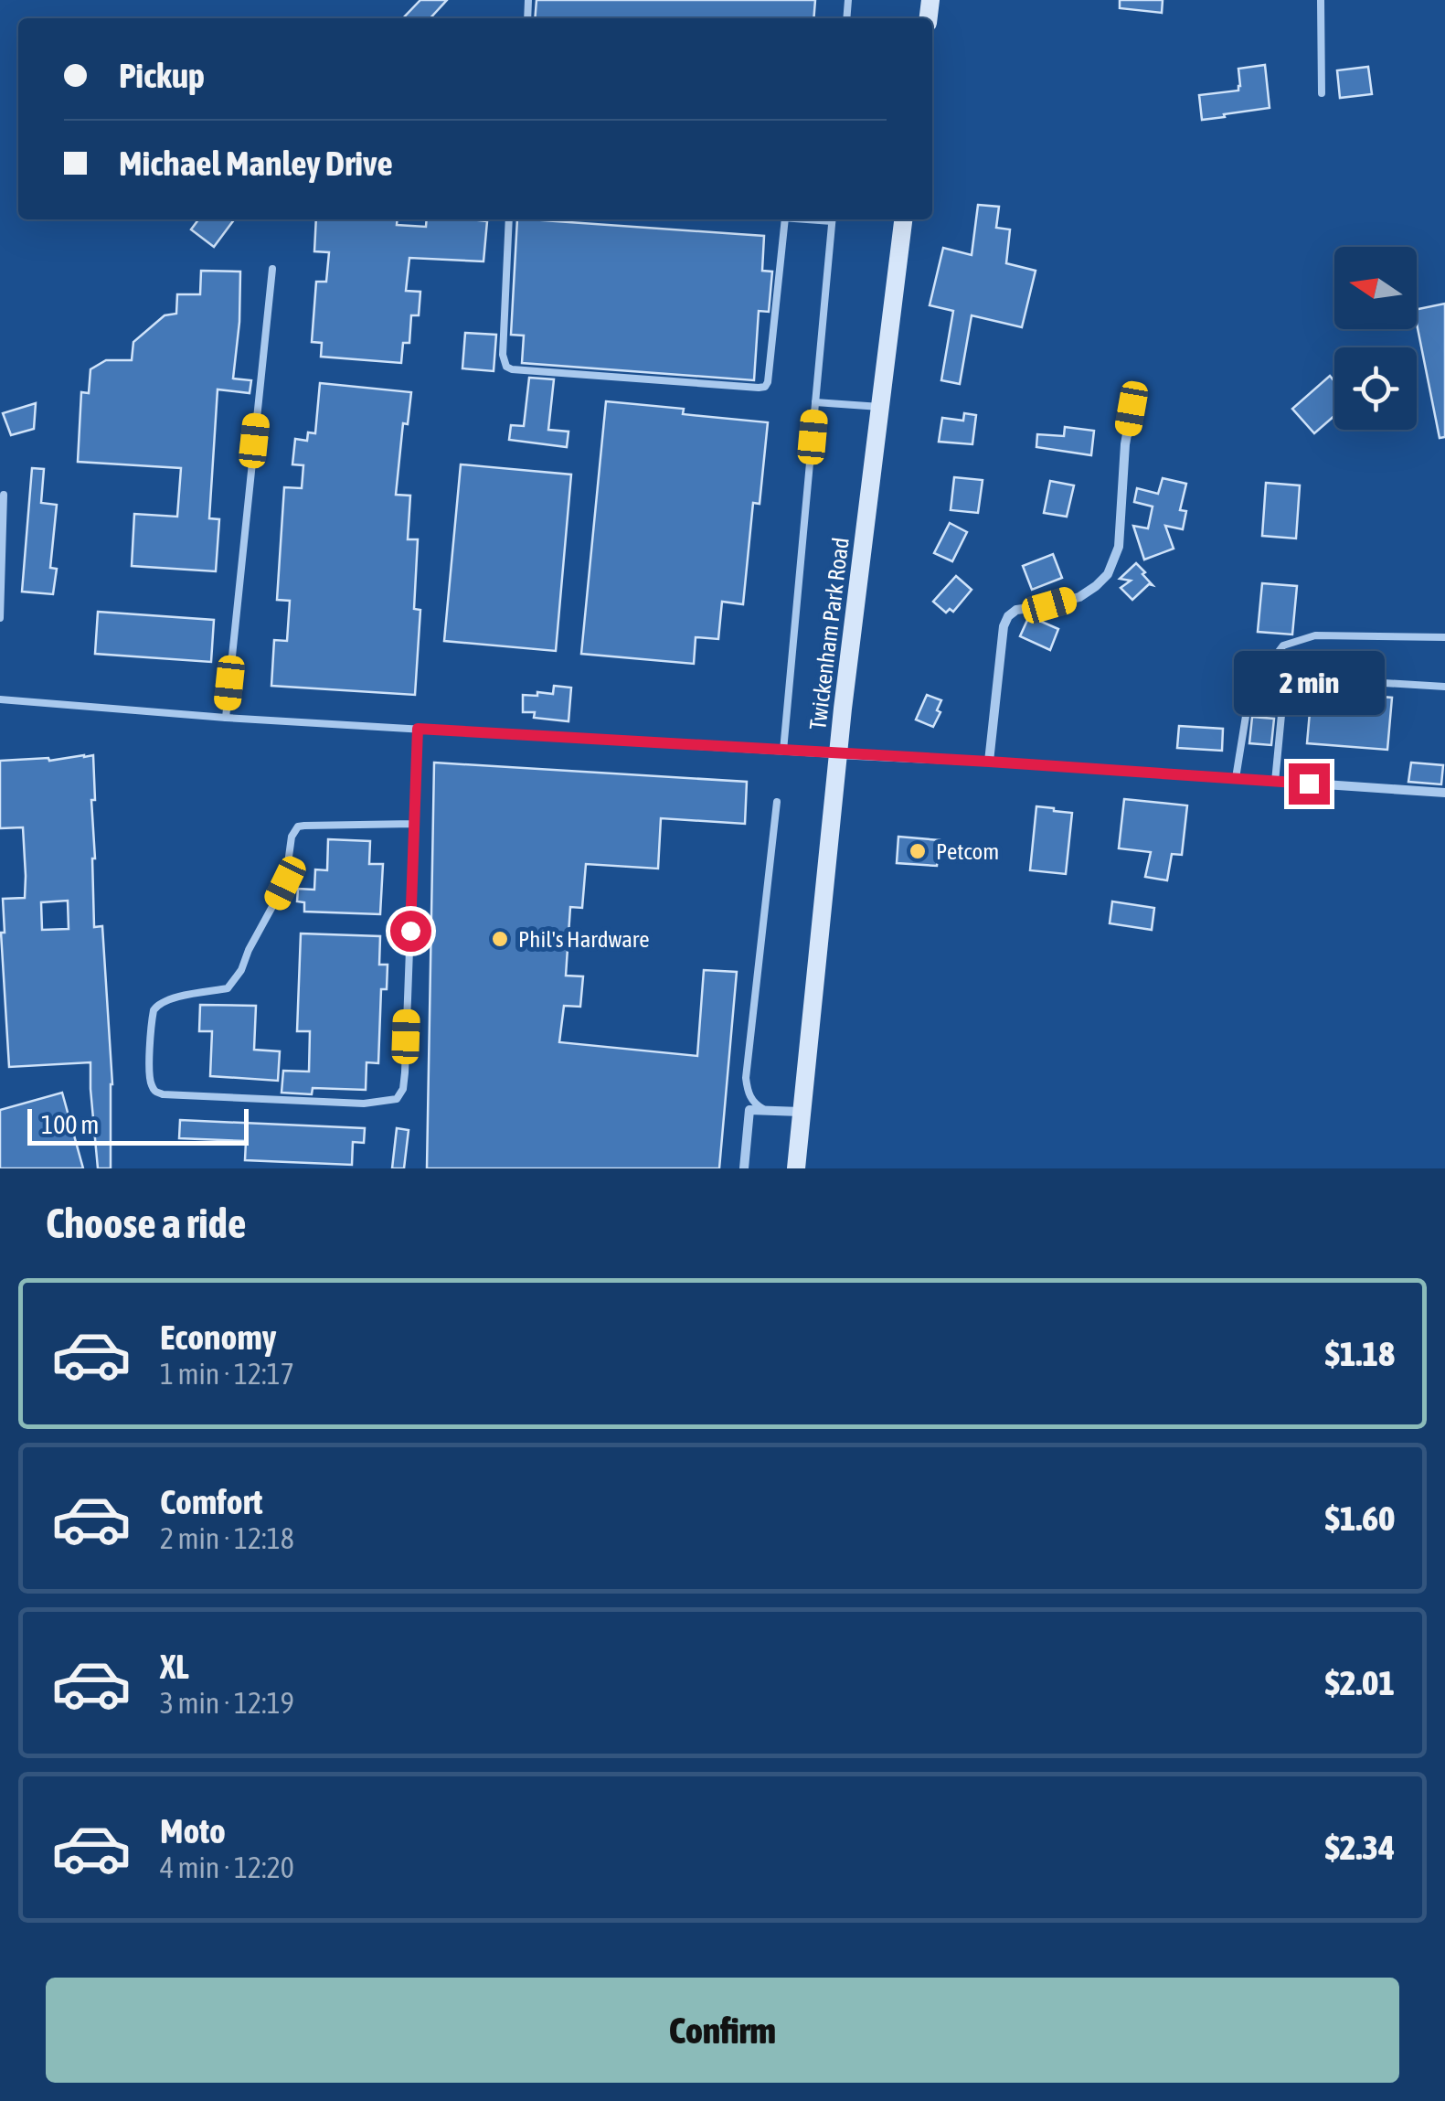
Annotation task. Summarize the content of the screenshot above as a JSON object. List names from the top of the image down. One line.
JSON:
{"streets":{"main road":["Twickenham Park Road"]},"places":["Petcom","Phil's Hardware"],"scale_bar":"100 m","north":"left","page":{"banner":["Pickup","Michael Manley Drive"],"bubble":"2 min","scale":"100 m","heading":"Choose a ride","list":[{"name":"Economy","note":"1 min · 12:17","value":"$1.18"},{"name":"Comfort","note":"2 min · 12:18","value":"$1.60"},{"name":"XL","note":"3 min · 12:19","value":"$2.01"},{"name":"Moto","note":"4 min · 12:20","value":"$2.34"}],"buttons":"Confirm"}}
